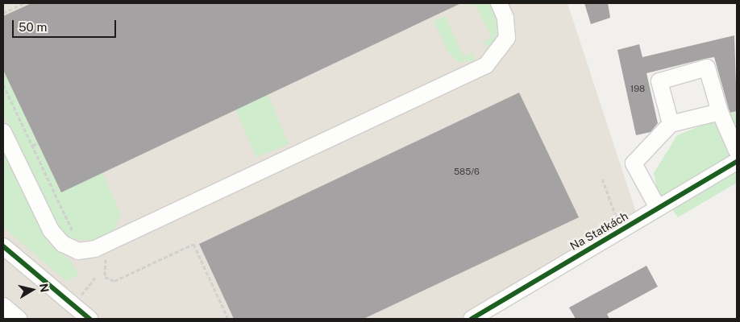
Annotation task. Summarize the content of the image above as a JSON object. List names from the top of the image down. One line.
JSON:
{"streets":{"street":["Na Statkách"]},"house_numbers":["198","585/6"],"scale_bar":"50 m","north":"right"}
